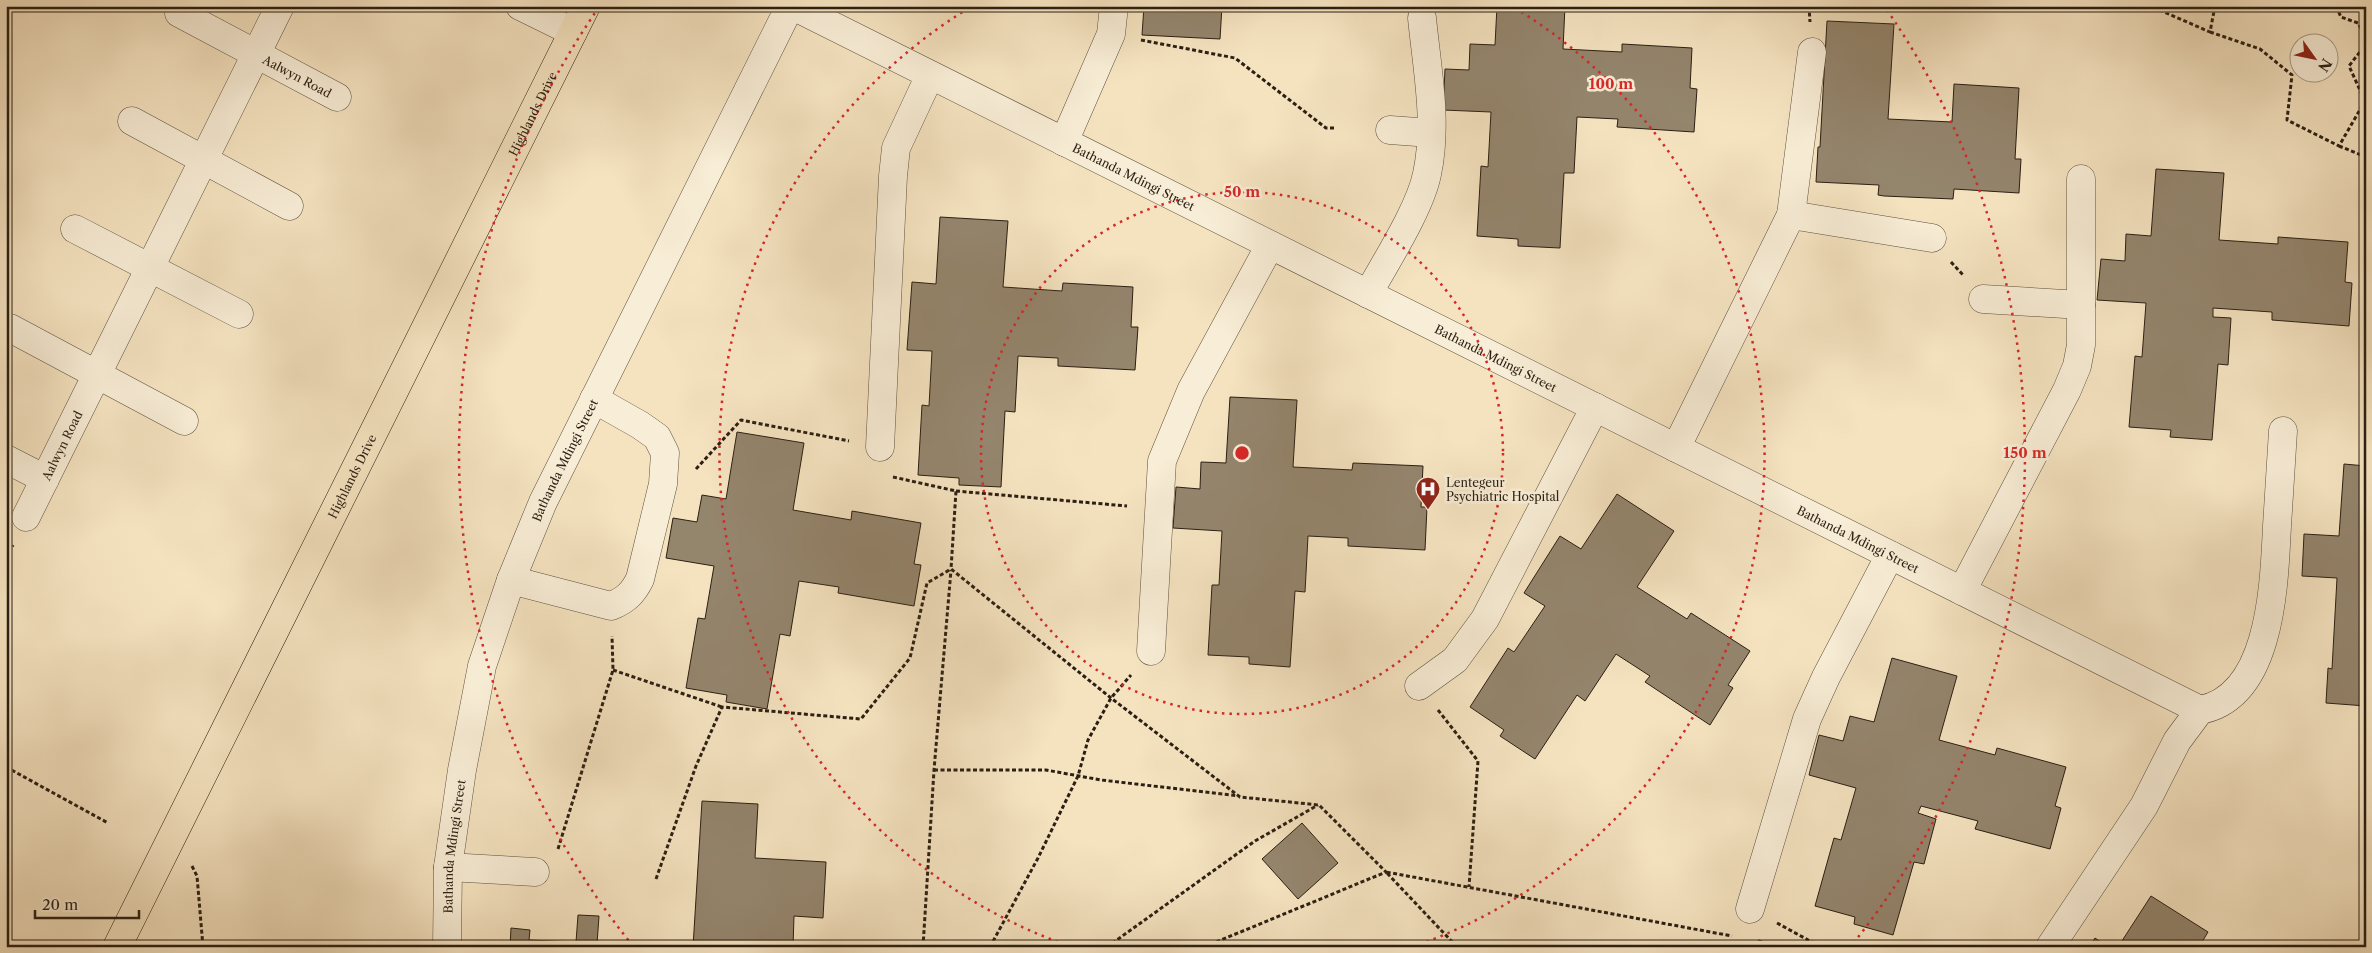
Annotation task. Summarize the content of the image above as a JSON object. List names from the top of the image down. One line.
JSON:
{"streets":{"main road":["Highlands Drive"],"street":["Aalwyn Road","Bathanda Mdingi Street"]},"places":{"hospital":["Lentegeur Psychiatric Hospital"]},"scale_bar":"20 m","north":"bottom right","rings":["100 m","50 m","150 m"]}
